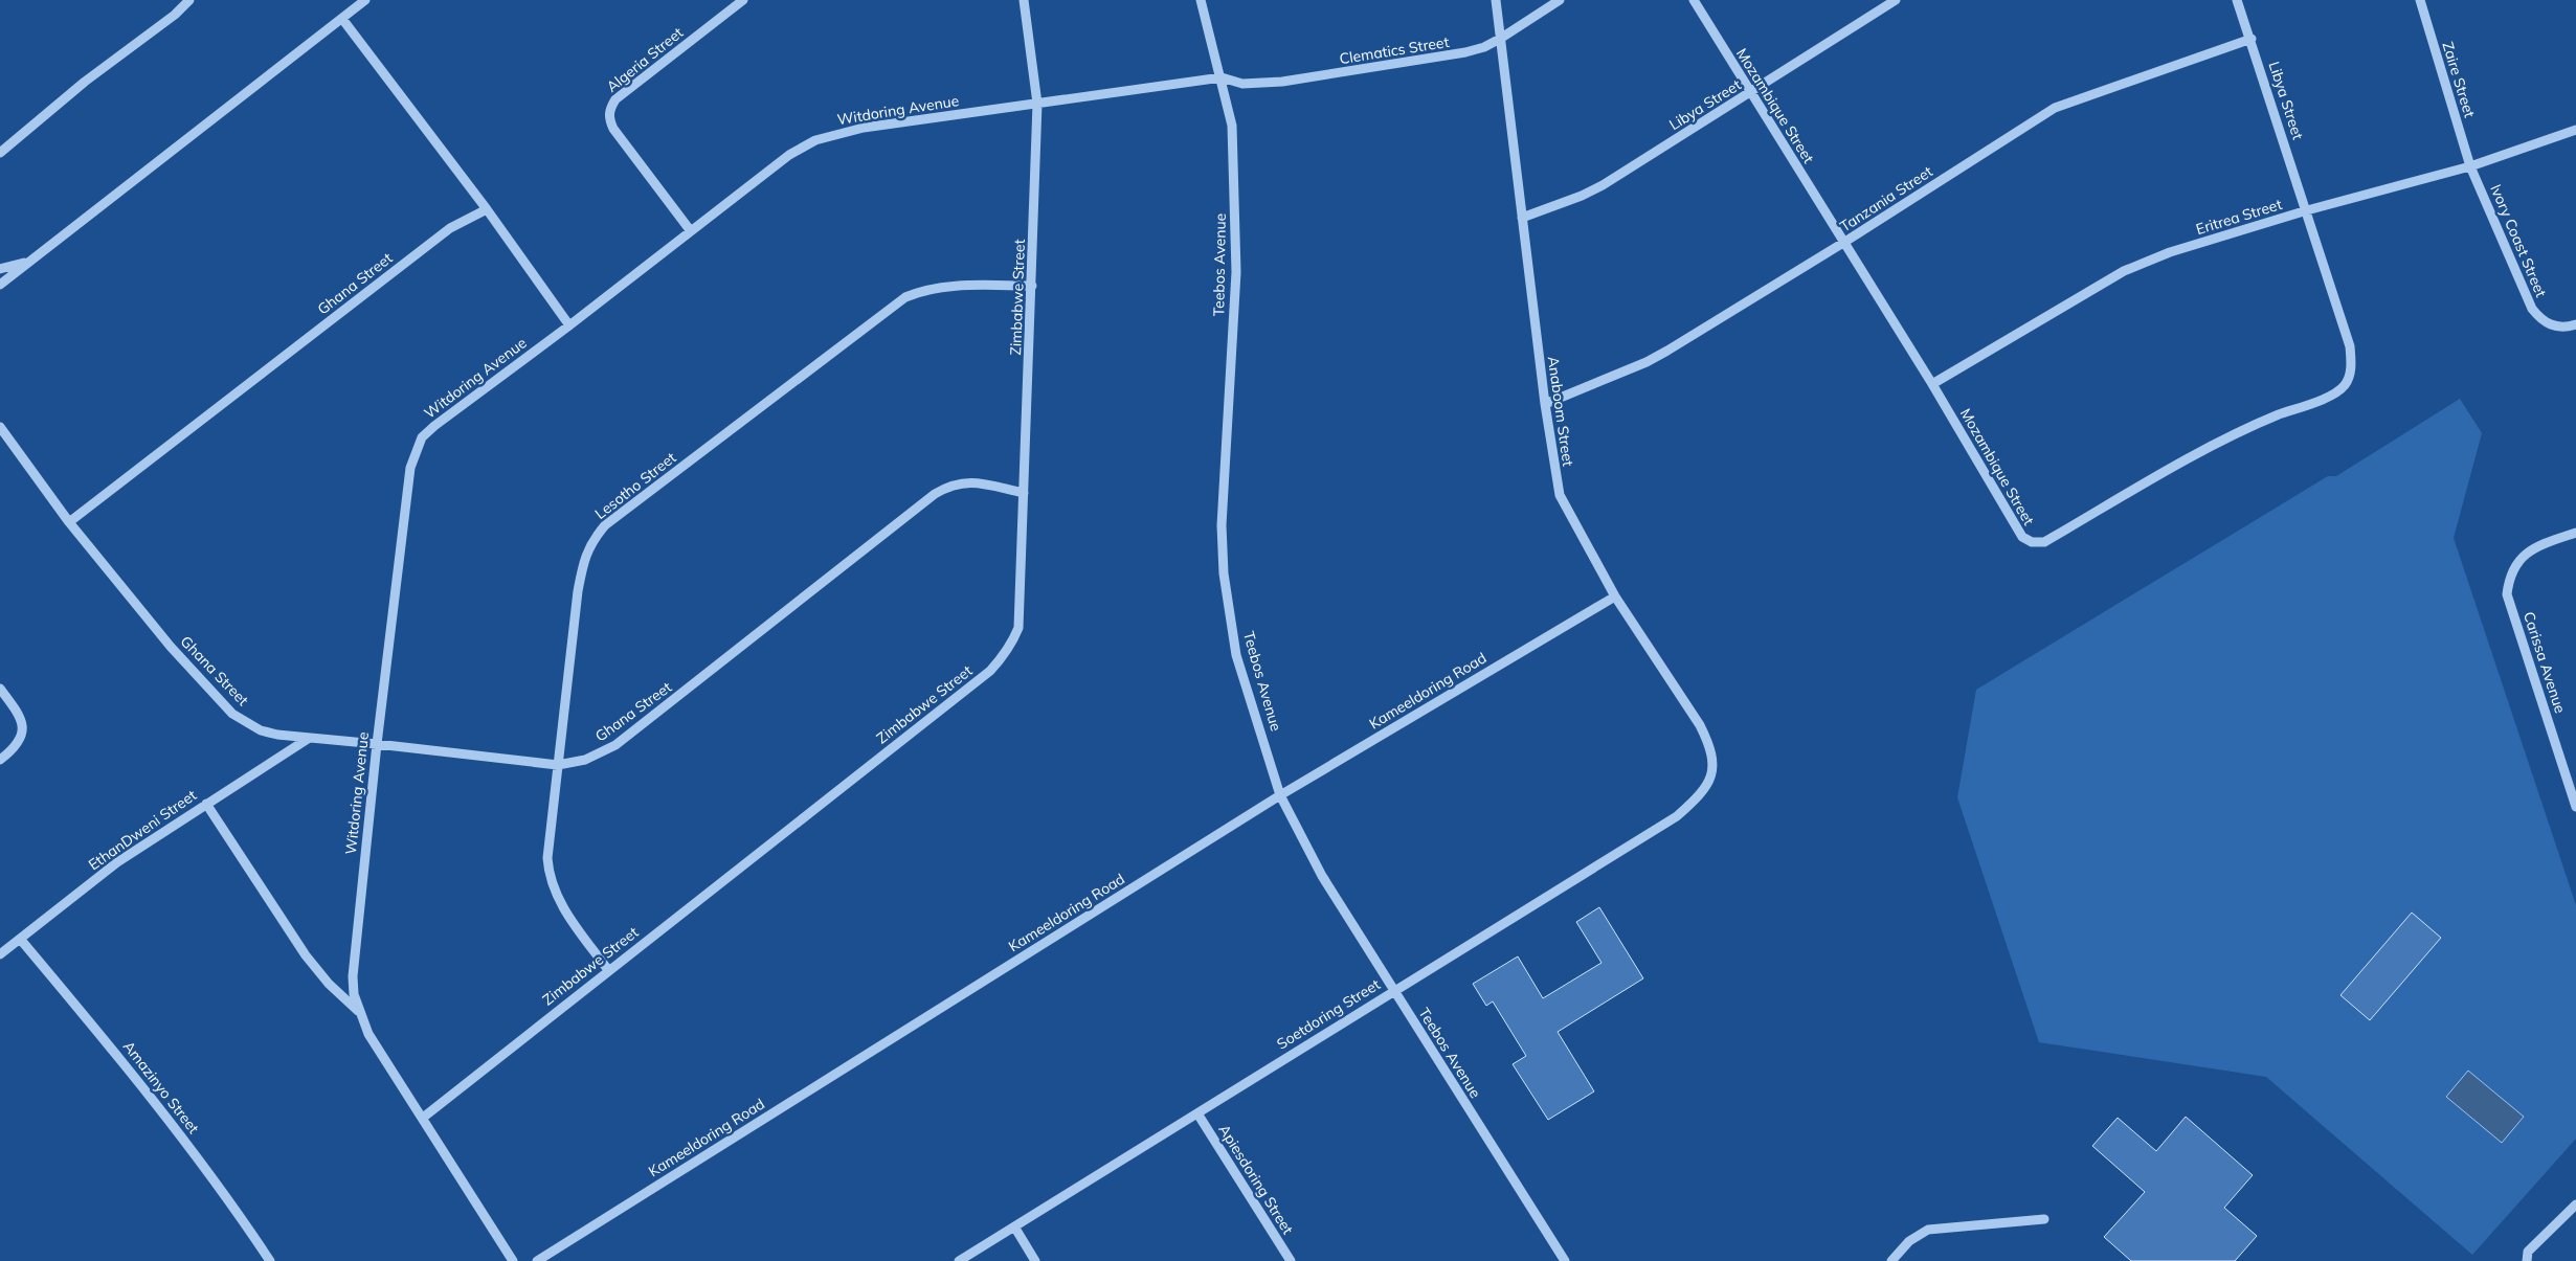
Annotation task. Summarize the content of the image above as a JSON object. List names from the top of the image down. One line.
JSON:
{"streets":{"street":["Clematics Street","Algeria Street","Zaire Street","Libya Street","Mozambique Street","Witdoring Avenue","Tanzania Street","Eritrea Street","Ivory Coast Street","Teebos Avenue","Ghana Street","Zimbabwe Street","Anaboom Street","Lesotho Street","Carissa Avenue","Kameeldoring Road","EthanDweni Street","Soetdoring Street","Amazinyo Street","Apiesdoring Street"]},"crossings":[["Clematics Street","Witdoring Avenue"],["Clematics Street","Teebos Avenue"],["Clematics Street","Anaboom Street"],["Algeria Street","Witdoring Avenue"],["Zaire Street","Eritrea Street"],["Zaire Street","Ivory Coast Street"],["Libya Street","Mozambique Street"],["Libya Street","Tanzania Street"],["Libya Street","Eritrea Street"],["Libya Street","Anaboom Street"],["Mozambique Street","Tanzania Street"],["Mozambique Street","Eritrea Street"],["Witdoring Avenue","Teebos Avenue"],["Witdoring Avenue","Ghana Street"],["Witdoring Avenue","Zimbabwe Street"],["Tanzania Street","Anaboom Street"],["Eritrea Street","Ivory Coast Street"],["Teebos Avenue","Kameeldoring Road"],["Teebos Avenue","Soetdoring Street"],["Ghana Street","Zimbabwe Street"],["Ghana Street","Lesotho Street"],["Ghana Street","EthanDweni Street"],["Zimbabwe Street","Lesotho Street"],["Anaboom Street","Kameeldoring Road"],["Anaboom Street","Soetdoring Street"],["EthanDweni Street","Amazinyo Street"],["Soetdoring Street","Apiesdoring Street"]]}
